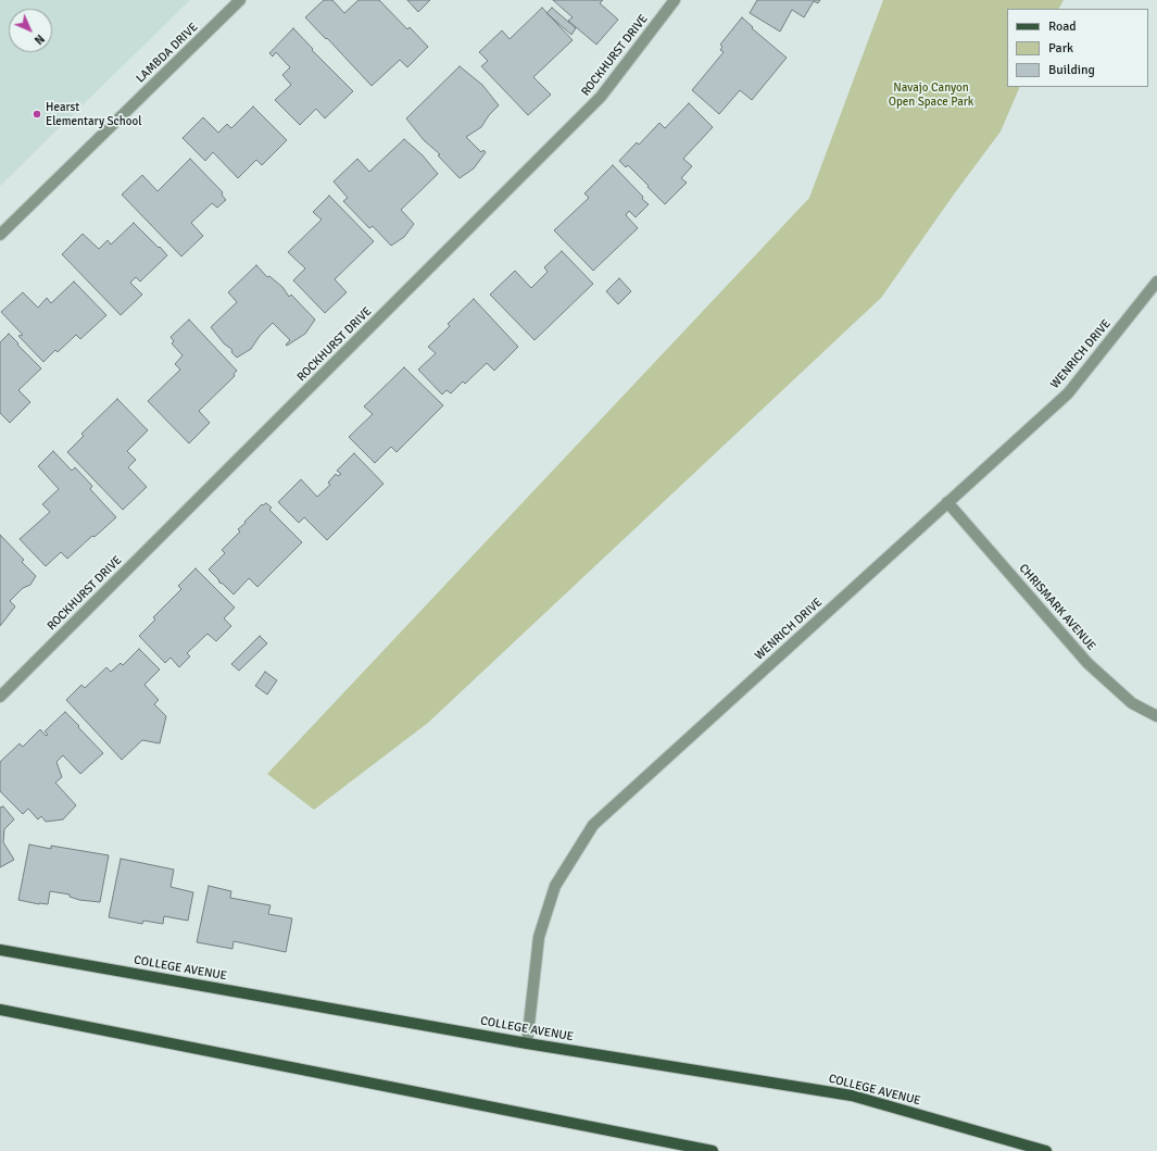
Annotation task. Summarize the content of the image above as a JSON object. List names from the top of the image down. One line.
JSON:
{"streets":{"main road":["COLLEGE AVENUE"],"street":["LAMBDA DRIVE","ROCKHURST DRIVE","WENRICH DRIVE","CHRISMARK AVENUE"]},"crossings":[["WENRICH DRIVE","CHRISMARK AVENUE"],["WENRICH DRIVE","COLLEGE AVENUE"]],"parks":["Navajo Canyon Open Space Park"],"places":["Hearst Elementary School"],"legend":["Road","Park","Building"],"north":"bottom right"}
